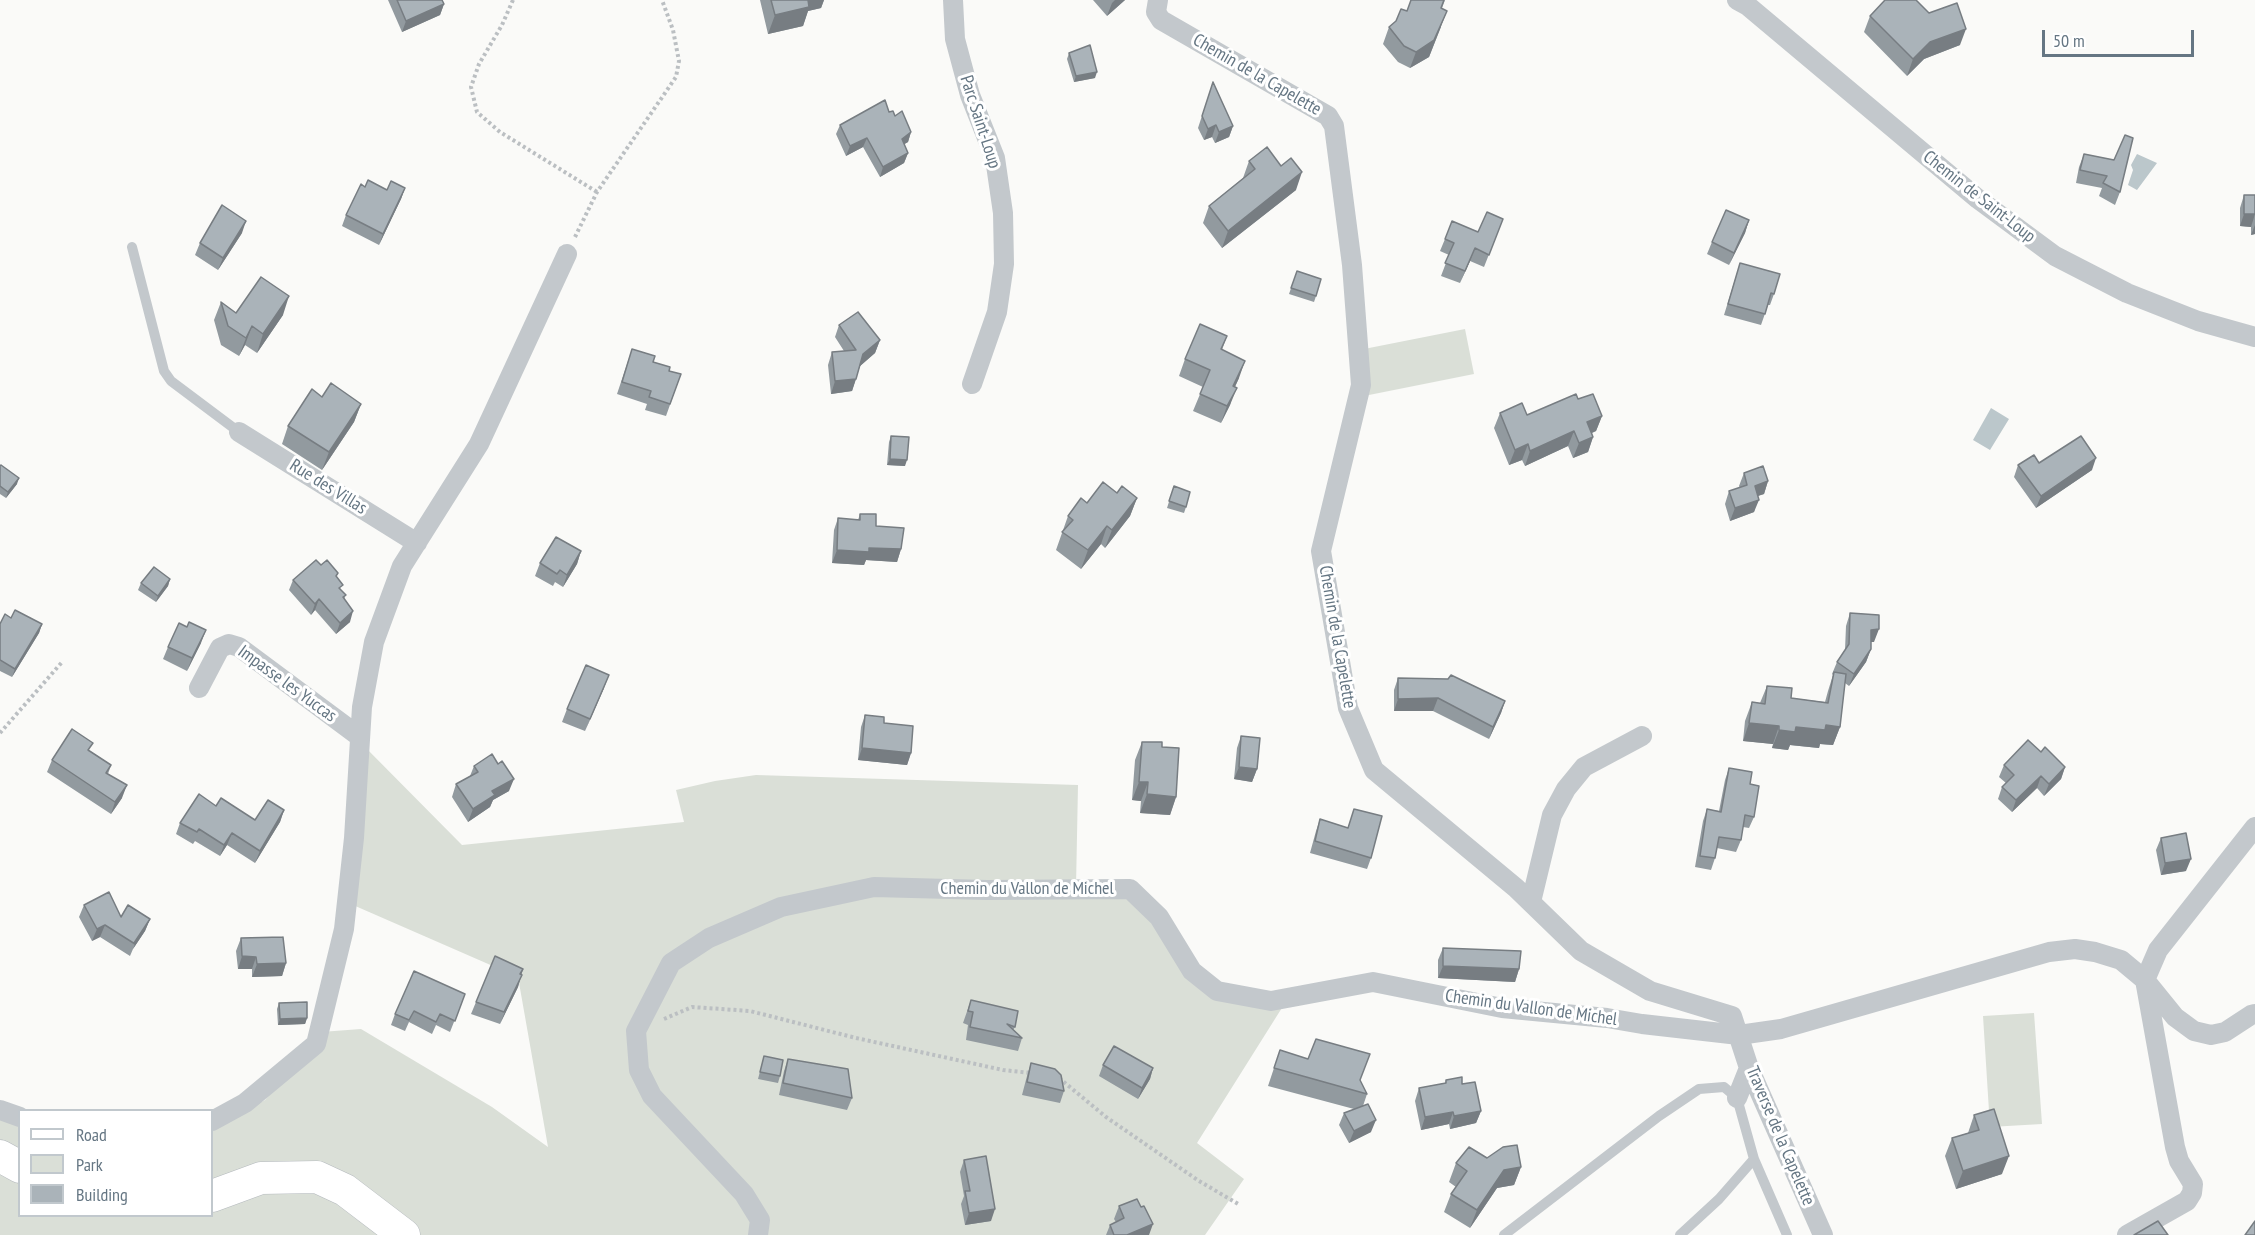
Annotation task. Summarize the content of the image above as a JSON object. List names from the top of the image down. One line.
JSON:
{"streets":{"street":["Chemin de la Capelette","Parc Saint-Loup","Chemin de Saint-Loup","Rue des Villas","Impasse les Yuccas","Chemin du Vallon de Michel","Traverse de la Capelette"]},"crossings":[["Chemin de la Capelette","Chemin du Vallon de Michel"],["Chemin de la Capelette","Traverse de la Capelette"],["Chemin du Vallon de Michel","Traverse de la Capelette"]],"legend":["Road","Park","Building"],"scale_bar":"50 m"}
